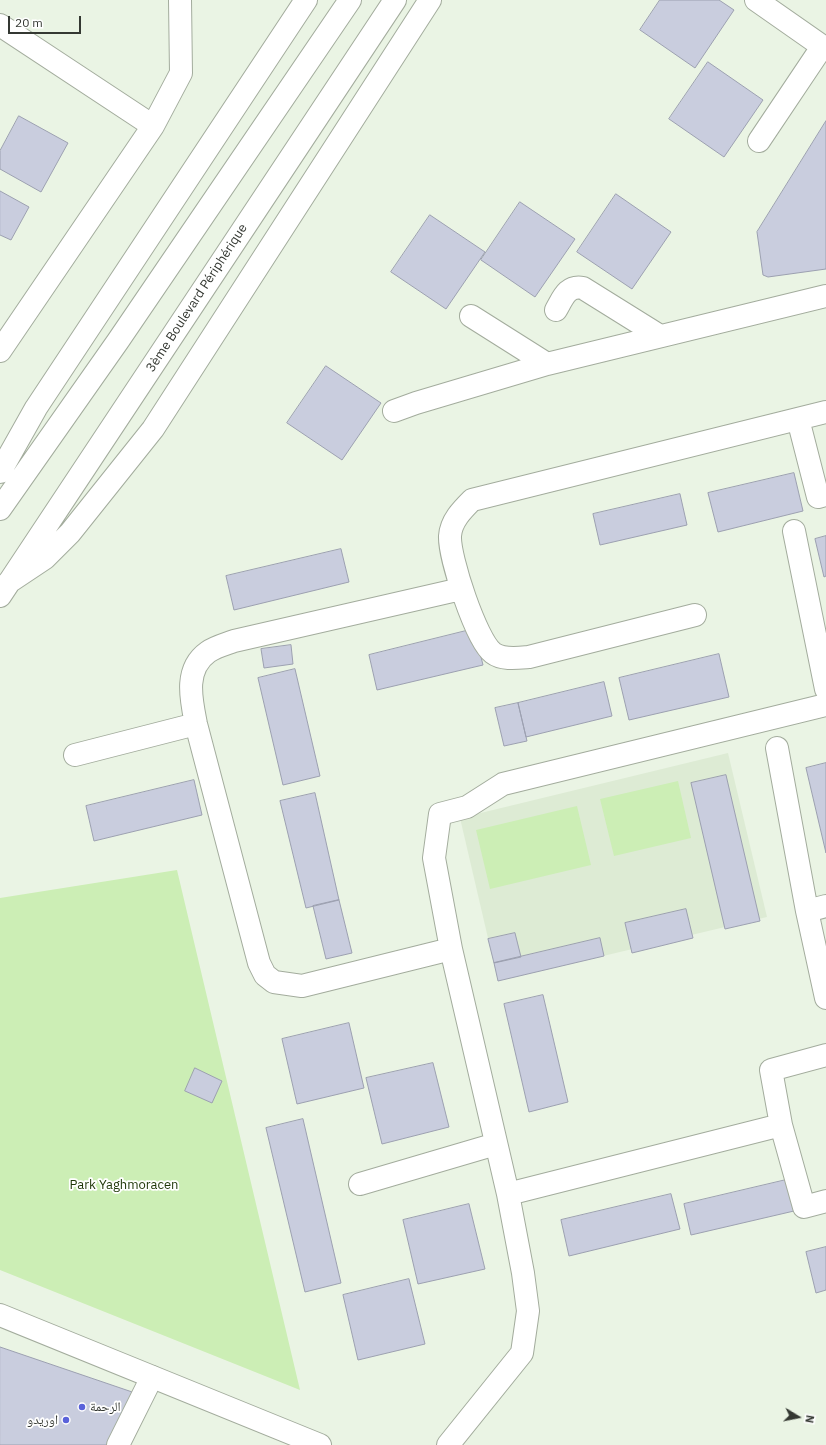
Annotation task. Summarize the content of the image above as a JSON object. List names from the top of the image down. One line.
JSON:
{"streets":{"main road":["3ème Boulevard Périphérique"]},"parks":["Park Yaghmoracen"],"places":["الرحمة","اوريدو"],"scale_bar":"20 m","north":"right"}
